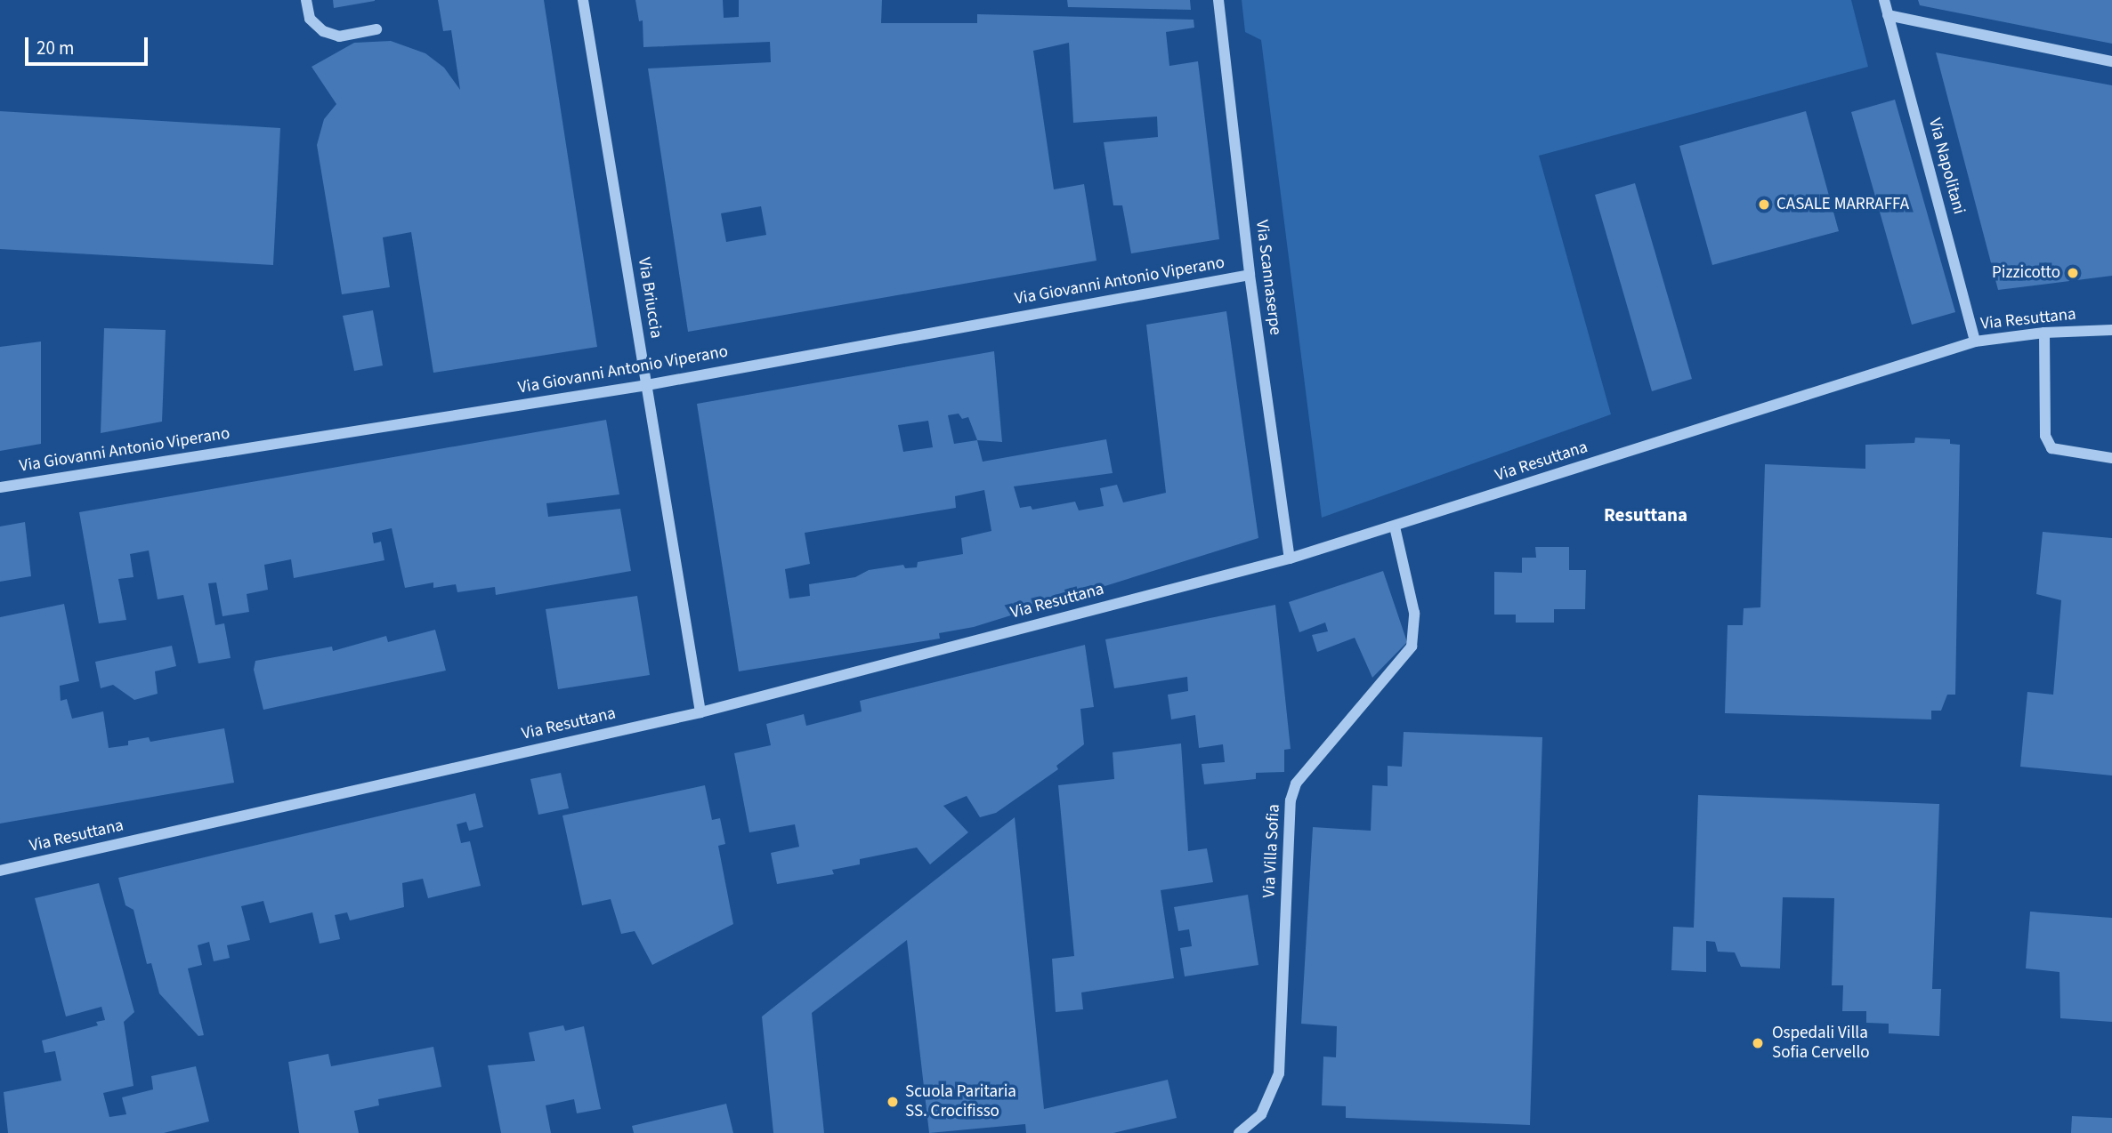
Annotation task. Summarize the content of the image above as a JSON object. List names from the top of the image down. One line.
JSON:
{"streets":{"street":["Via Napolitani","Via Scannaserpe","Via Giovanni Antonio Viperano","Via Briuccia","Via Resuttana","Via Villa Sofia"]},"crossings":[["Via Napolitani","Via Resuttana"],["Via Scannaserpe","Via Giovanni Antonio Viperano"],["Via Scannaserpe","Via Resuttana"],["Via Giovanni Antonio Viperano","Via Briuccia"],["Via Briuccia","Via Resuttana"],["Via Resuttana","Via Villa Sofia"]],"districts":["Resuttana"],"places":["CASALE MARRAFFA","Pizzicotto","Ospedali Villa Sofia Cervello","Scuola Paritaria SS. Crocifisso"],"scale_bar":"20 m"}
